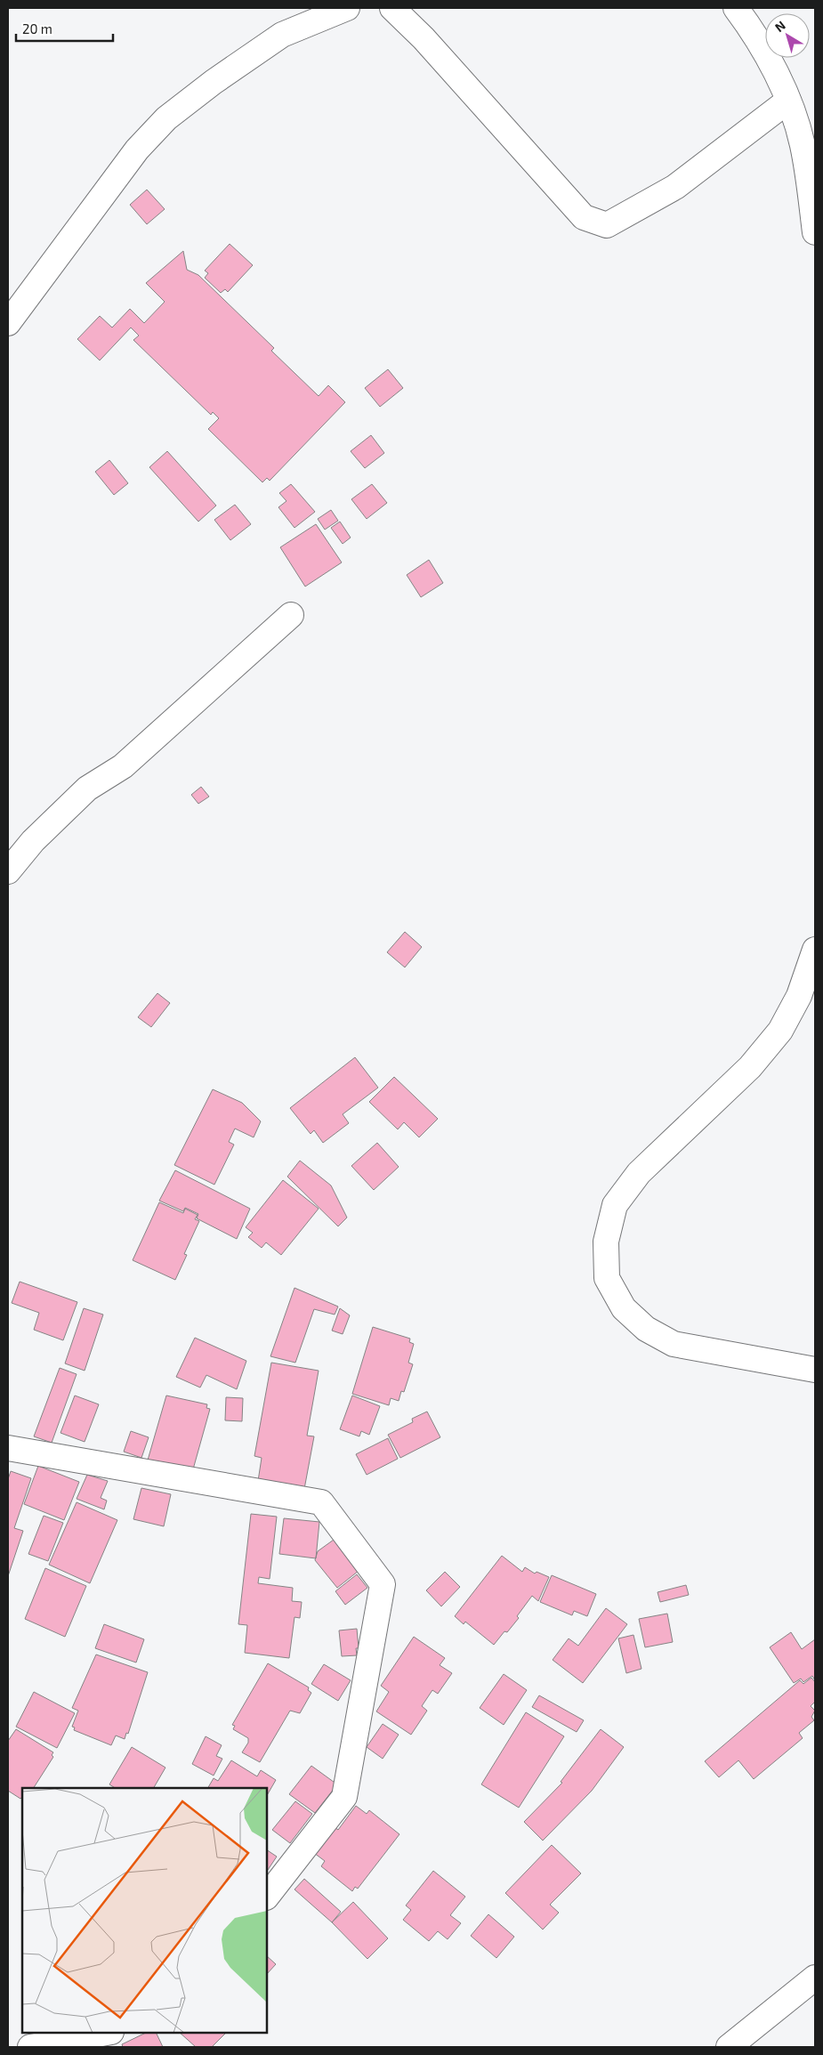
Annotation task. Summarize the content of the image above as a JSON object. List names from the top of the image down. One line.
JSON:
{"scale_bar":"20 m","north":"top left"}
